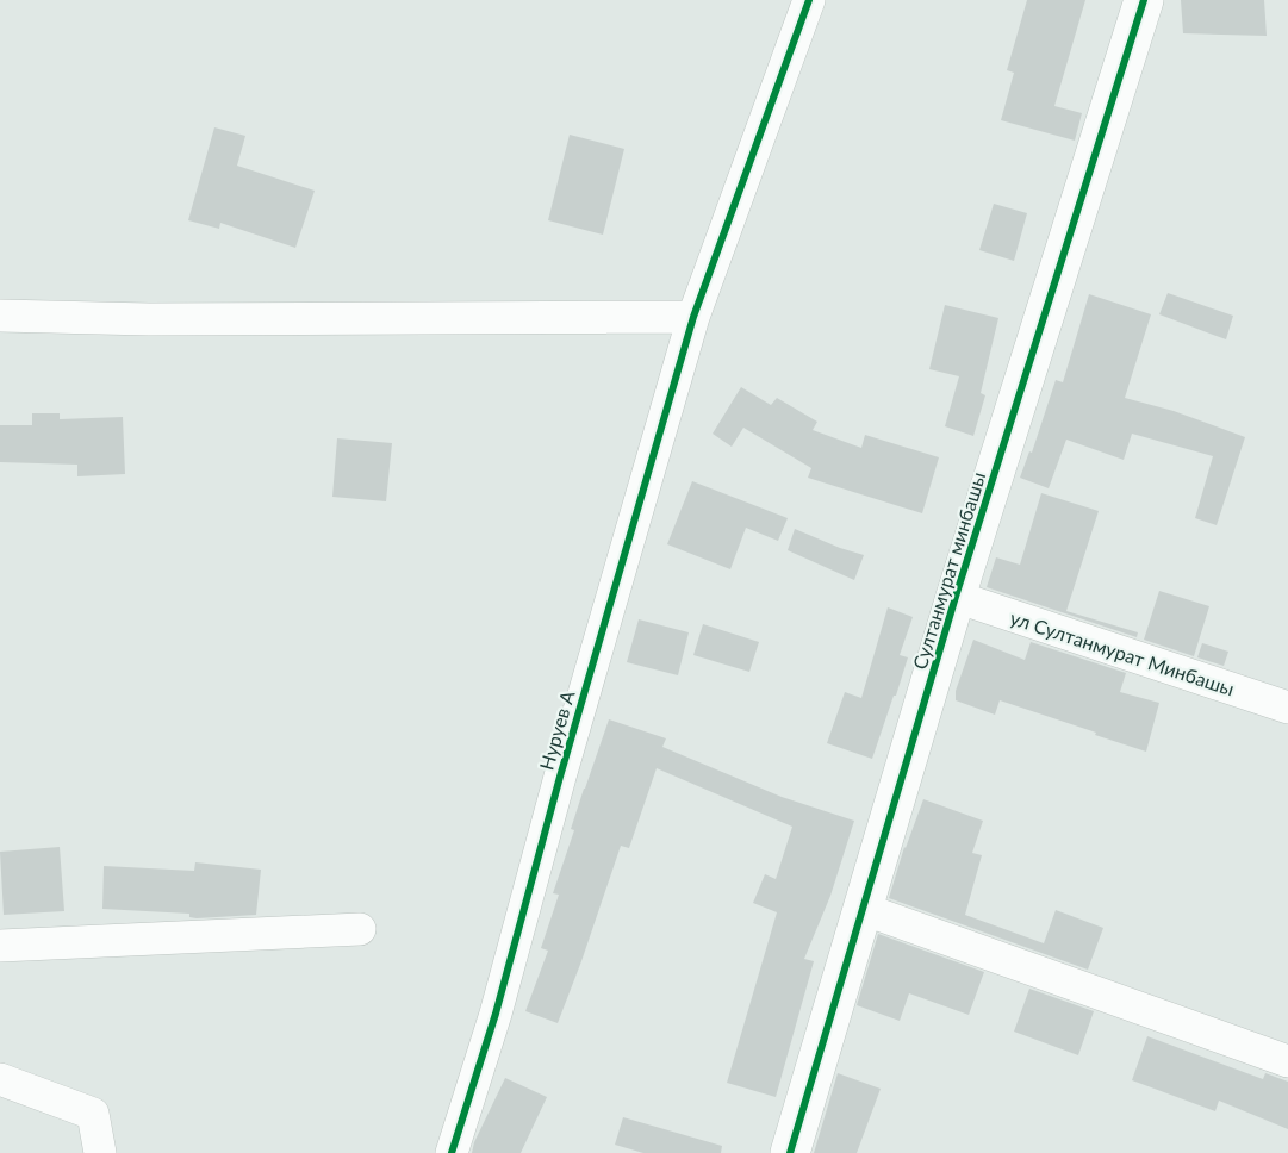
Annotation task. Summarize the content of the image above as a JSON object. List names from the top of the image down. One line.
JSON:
{"streets":{"street":["Султанмурат минбашы","ул Султанмурат Минбашы","Нуруев А"]},"crossings":[["Султанмурат минбашы","ул Султанмурат Минбашы"]]}
